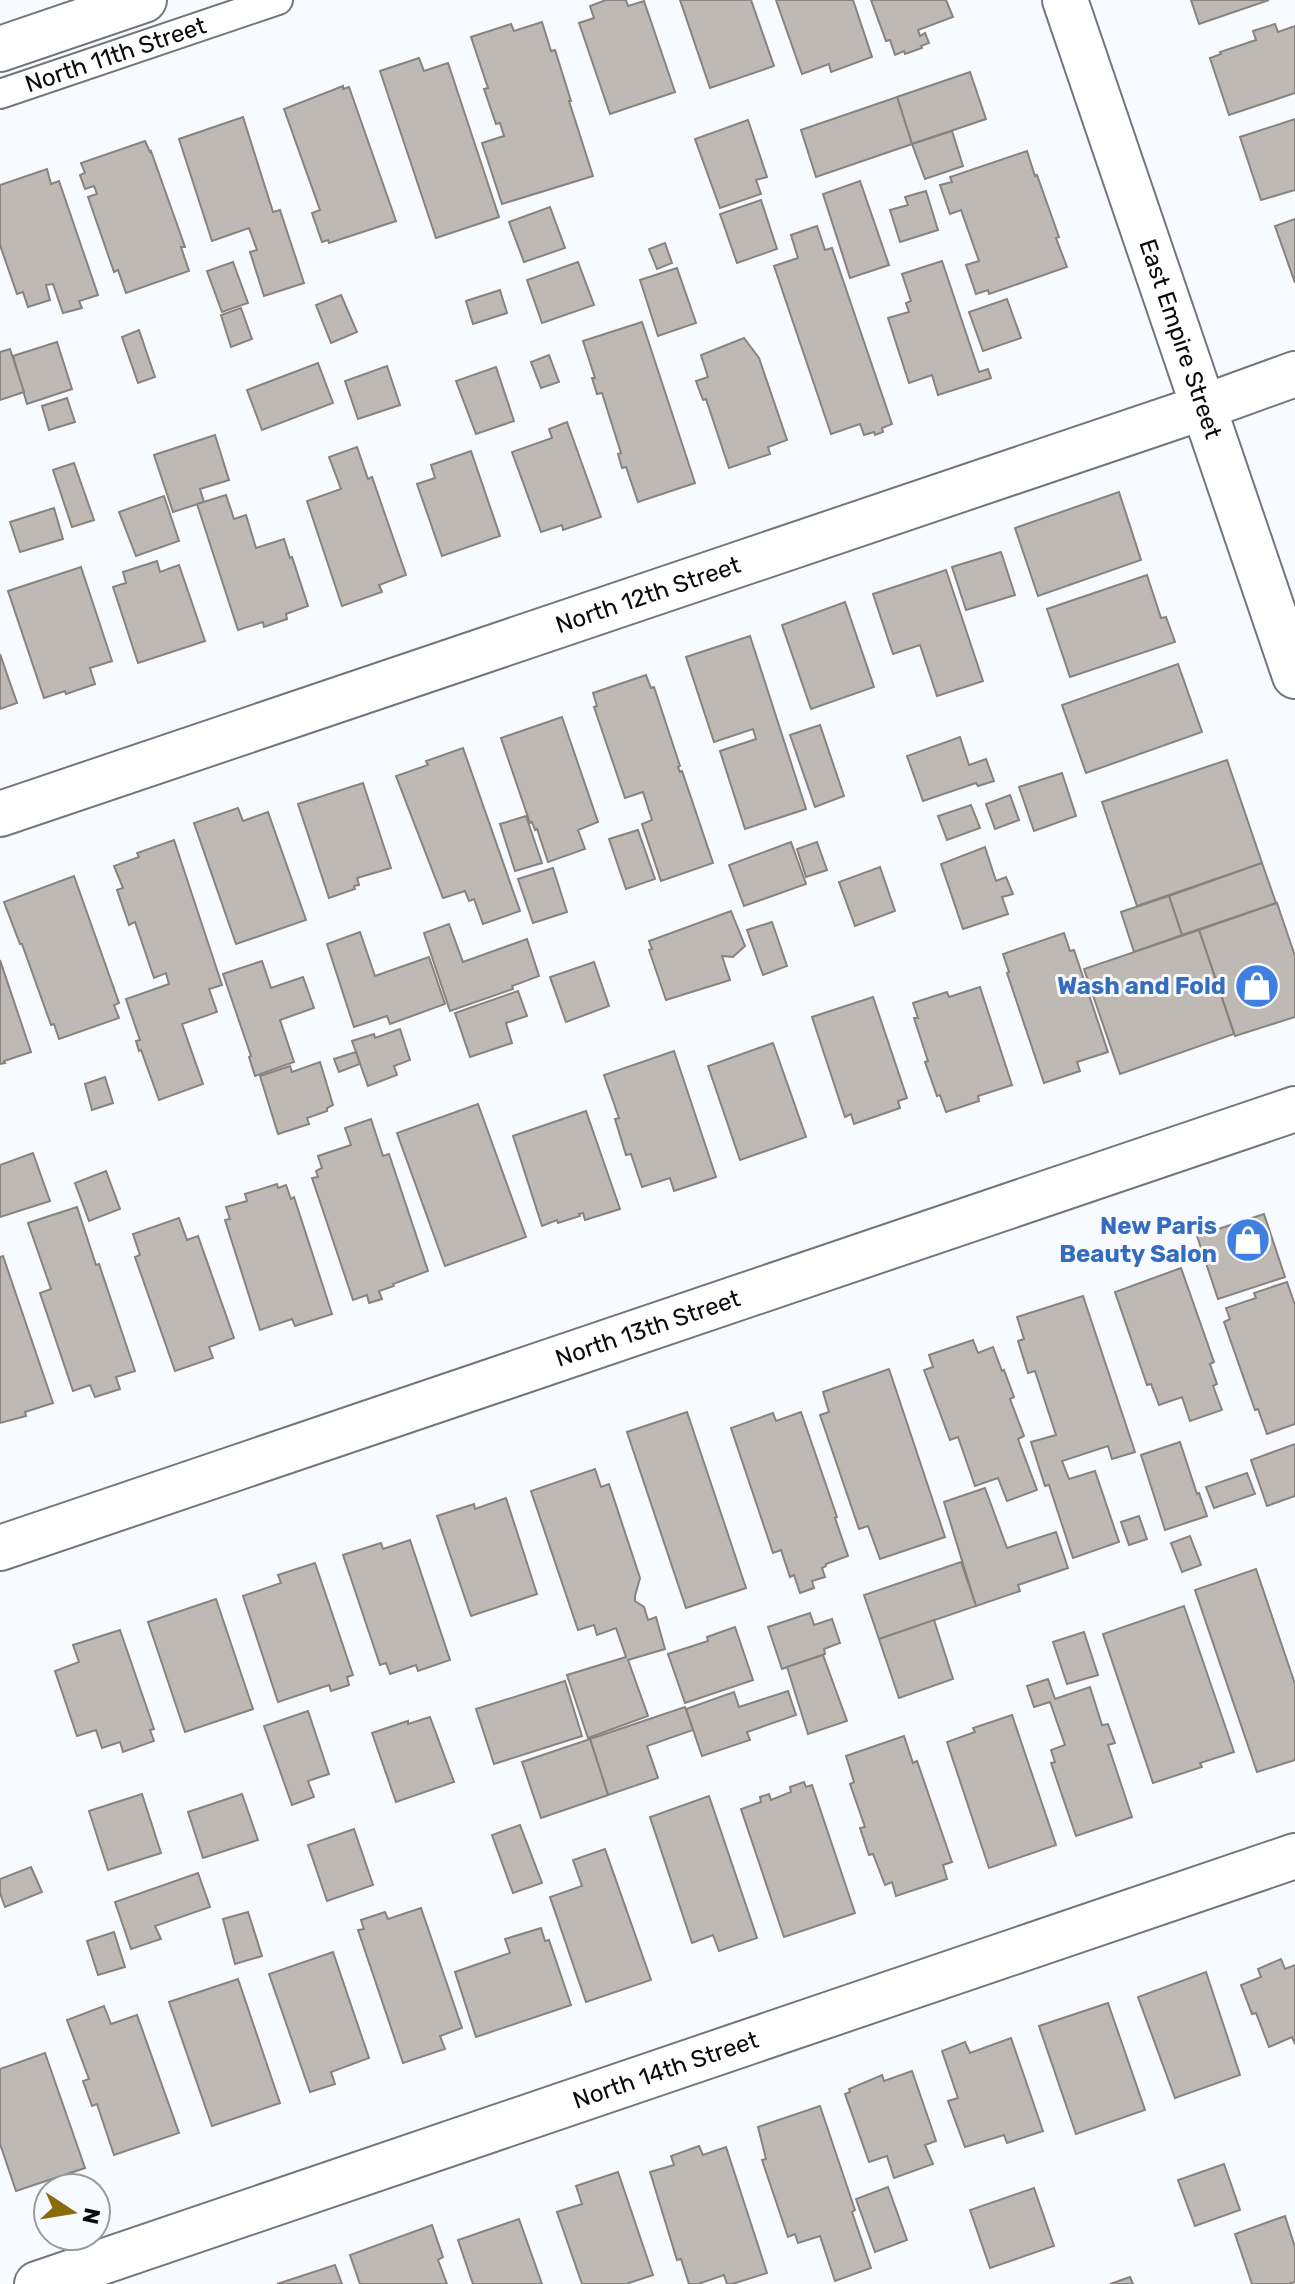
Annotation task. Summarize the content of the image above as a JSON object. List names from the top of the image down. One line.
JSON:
{"streets":{"street":["North 11th Street","East Empire Street","North 12th Street","North 13th Street","North 14th Street"]},"crossings":[["East Empire Street","North 12th Street"]],"places":{"shop":["Wash and Fold","New Paris Beauty Salon"]},"north":"right"}
